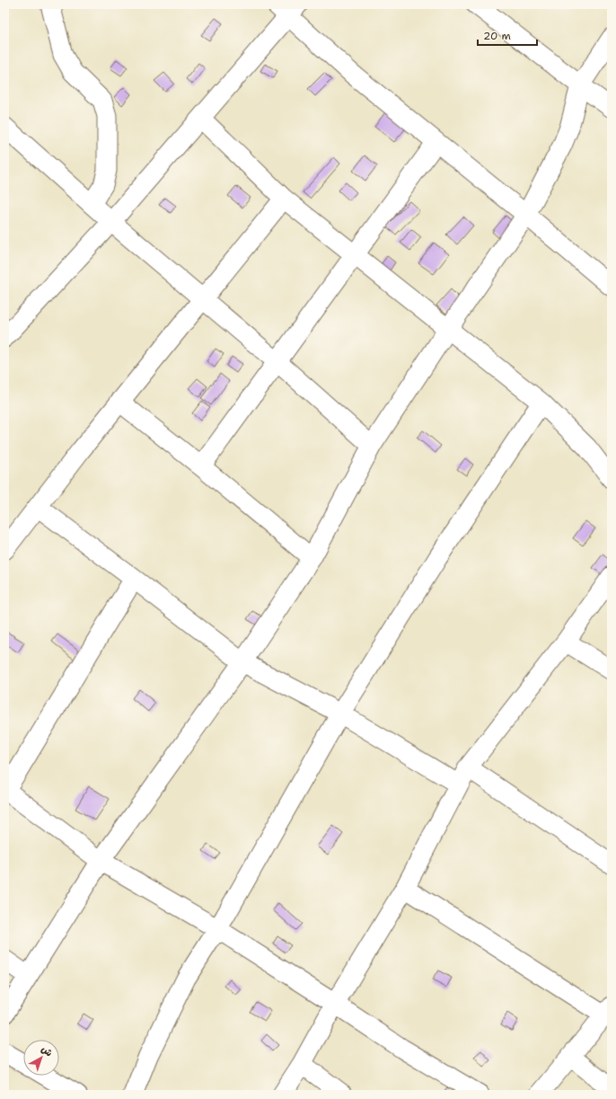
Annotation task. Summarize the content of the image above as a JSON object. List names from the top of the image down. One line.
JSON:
{"scale_bar":"20 m","north":"top right"}
